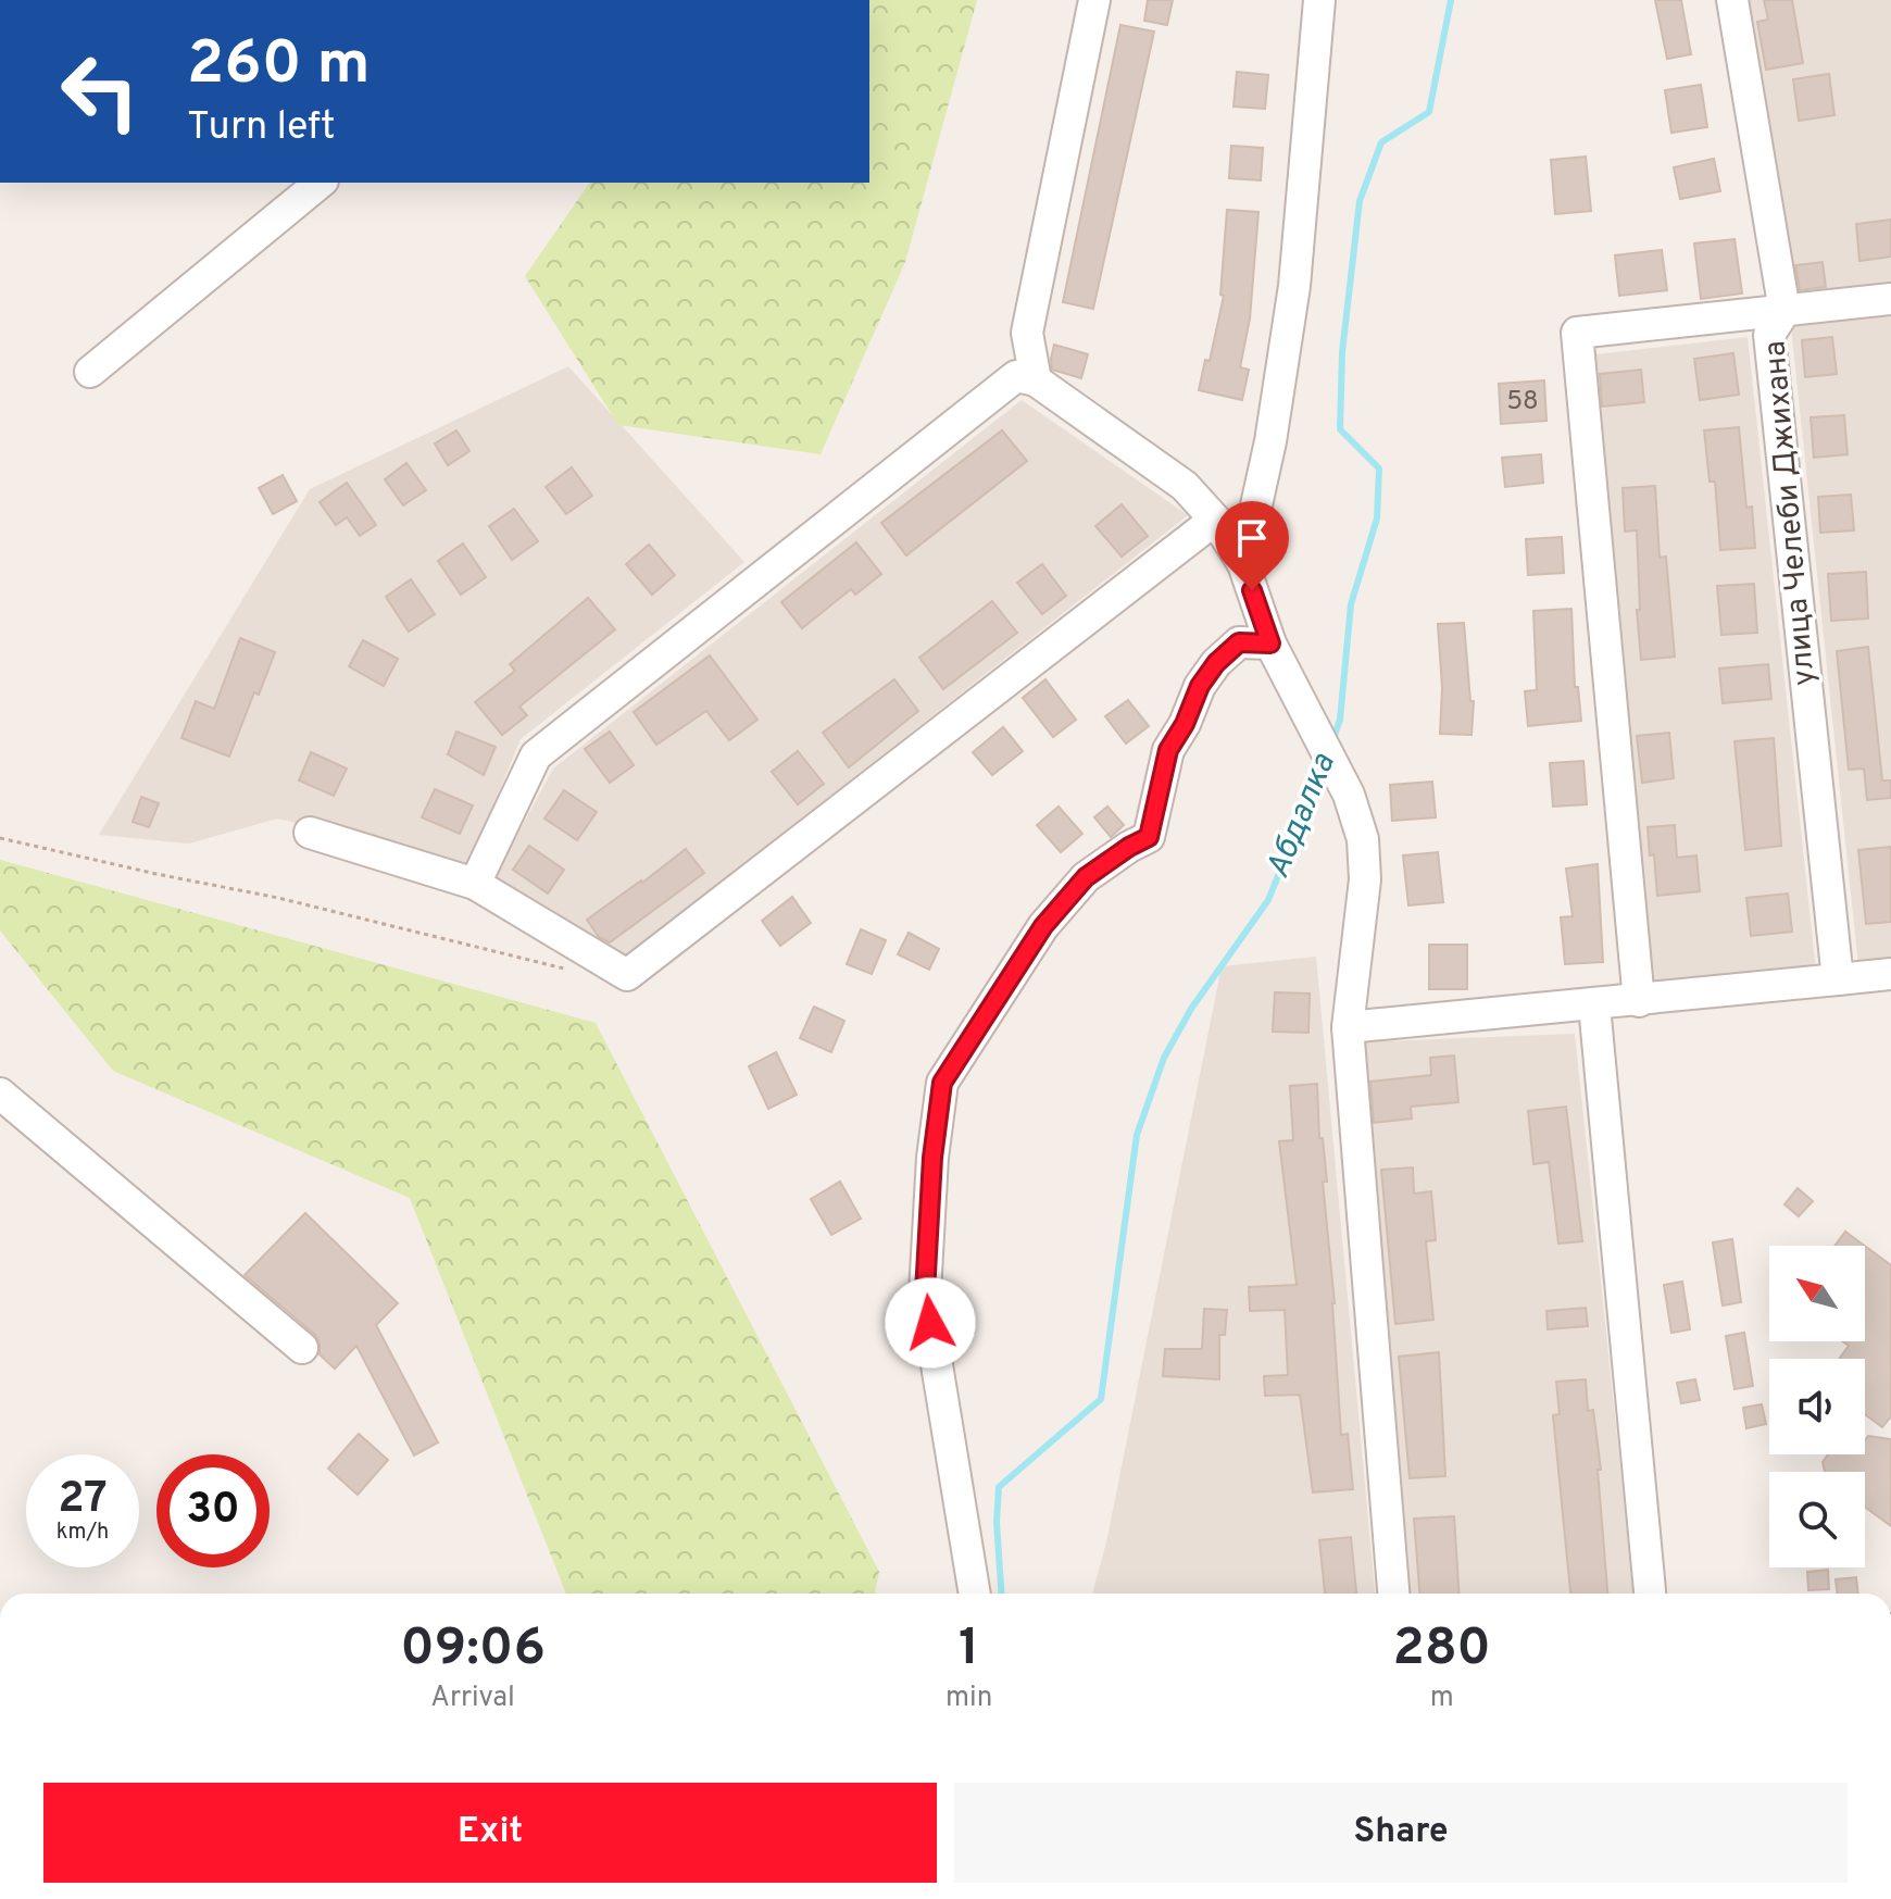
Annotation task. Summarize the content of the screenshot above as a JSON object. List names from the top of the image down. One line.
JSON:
{"streets":{"street":["улица Челеби Джихана"]},"water":["Абдалка"],"house_numbers":["58"],"north":"top left","page":{"turn":["260 m","Turn left"],"speed":"27 km/h","limit":"30","eta":["09:06","Arrival","1","min","280","m"],"buttons":["Exit","Share"]}}
